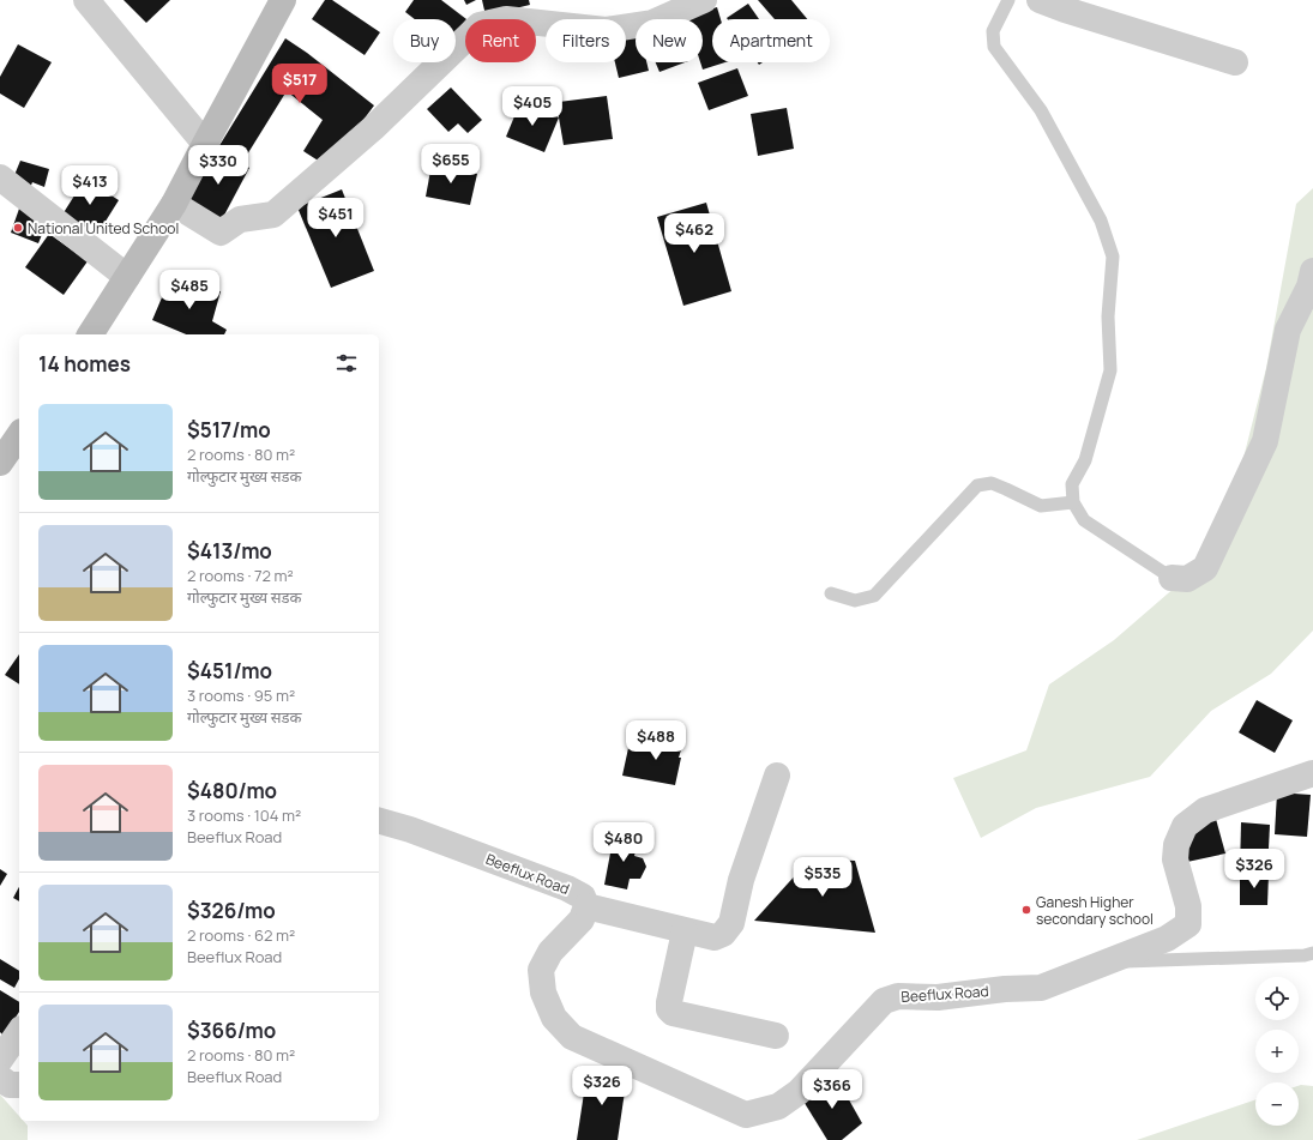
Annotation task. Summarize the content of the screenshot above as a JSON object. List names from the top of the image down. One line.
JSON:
{"streets":{"street":["Beeflux Road"]},"places":["National United School","Ganesh Higher secondary school"],"page":{"chip":["Buy","Rent","Filters","New","Apartment"],"price":["$517","$405","$655","$330","$413","$451","$462","$485","$488","$480","$326","$535","$326","$366"],"heading":"14 homes","list":[{"name":"$517/mo","note":"2 rooms · 80 m² · गोल्फुटार मुख्य सडक"},{"name":"$413/mo","note":"2 rooms · 72 m² · गोल्फुटार मुख्य सडक"},{"name":"$451/mo","note":"3 rooms · 95 m² · गोल्फुटार मुख्य सडक"},{"name":"$480/mo","note":"3 rooms · 104 m² · Beeflux Road"},{"name":"$326/mo","note":"2 rooms · 62 m² · Beeflux Road"},{"name":"$366/mo","note":"2 rooms · 80 m² · Beeflux Road"}],"map_buttons":["+","−"]}}
